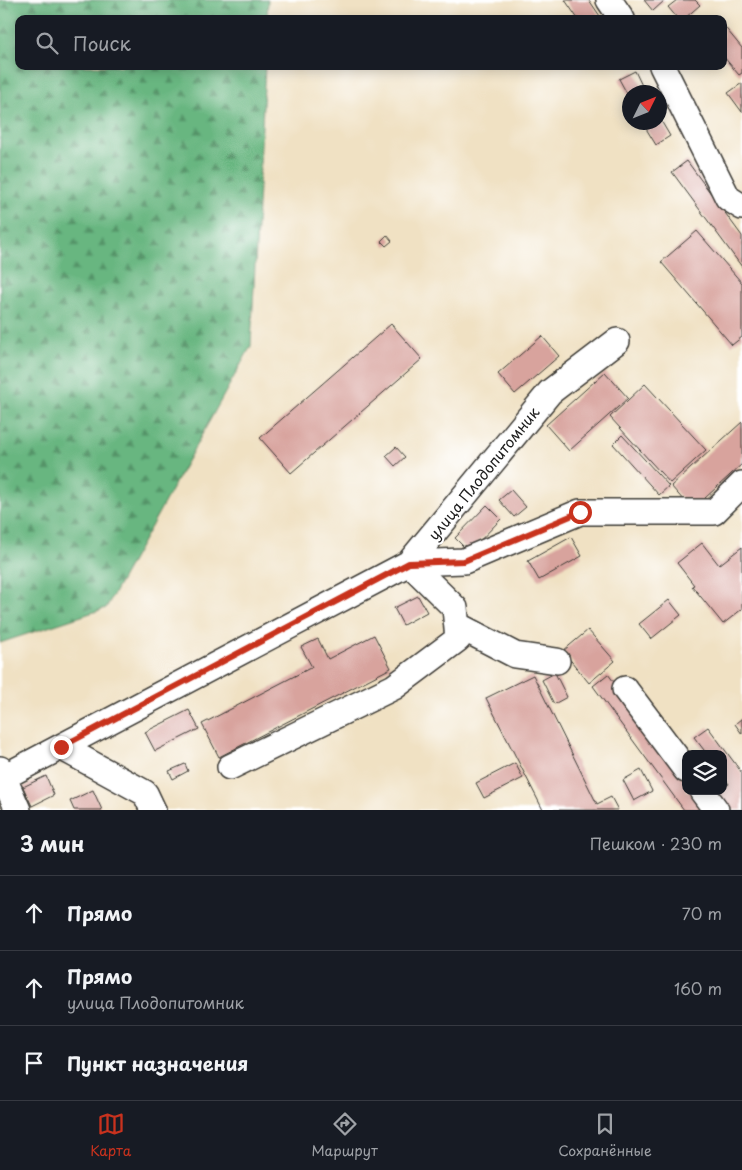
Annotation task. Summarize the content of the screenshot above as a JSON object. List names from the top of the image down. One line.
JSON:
{"streets":{"street":["улица Плодопитомник"]},"north":"top right","page":{"search":"Поиск","heading":["3 мин","Пешком · 230 m"],"list":[["Прямо","70 m"],["Прямо","улица Плодопитомник","160 m"],"Пункт назначения"],"nav":["Карта","Маршрут","Сохранённые"]}}
